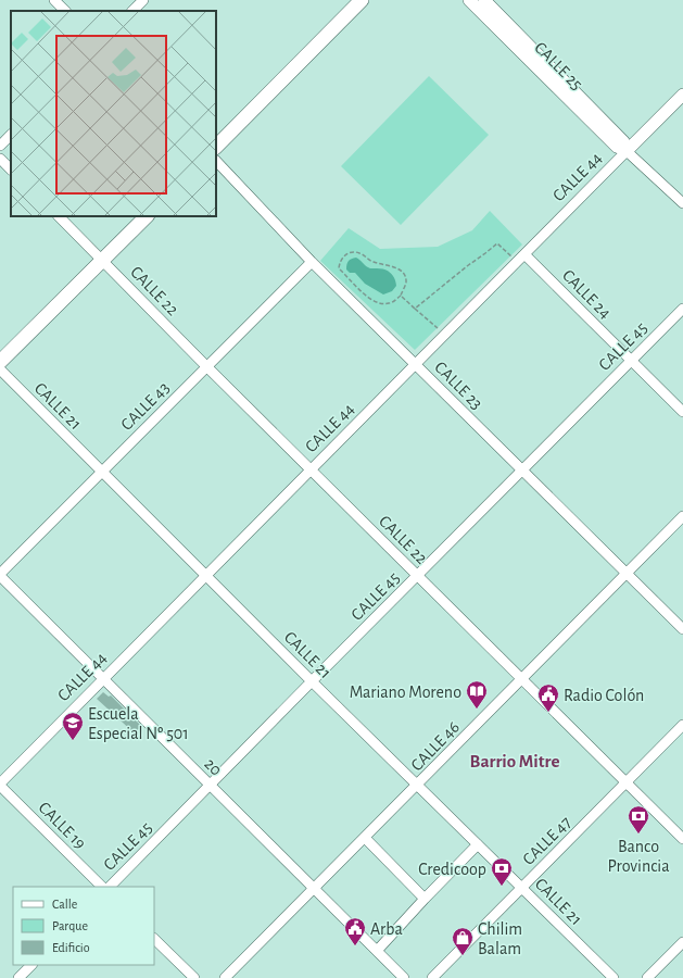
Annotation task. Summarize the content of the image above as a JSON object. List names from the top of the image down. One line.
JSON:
{"streets":{"street":["CALLE 25","CALLE 44","CALLE 22","CALLE 24","CALLE 45","CALLE 23","CALLE 21","CALLE 43","CALLE 46","20","CALLE 19","CALLE 47"]},"crossings":[["CALLE 25","CALLE 44"],["CALLE 44","CALLE 22"],["CALLE 44","CALLE 24"],["CALLE 44","CALLE 23"],["CALLE 44","CALLE 21"],["CALLE 44","20"],["CALLE 44","CALLE 19"],["CALLE 22","CALLE 45"],["CALLE 22","CALLE 43"],["CALLE 22","CALLE 46"],["CALLE 22","CALLE 47"],["CALLE 24","CALLE 45"],["CALLE 45","CALLE 23"],["CALLE 45","CALLE 21"],["CALLE 45","20"],["CALLE 23","CALLE 43"],["CALLE 23","CALLE 46"],["CALLE 21","CALLE 43"],["CALLE 21","CALLE 46"],["CALLE 21","CALLE 47"],["CALLE 43","20"],["CALLE 46","20"]],"districts":["Barrio Mitre"],"places":{"library":["Mariano Moreno"],"public building":["Radio Colón","Arba"],"school or university":["Escuela Especial Nº 501"],"bank":["Banco Provincia","Credicoop"],"shop":["Chilim Balam"]},"legend":["Calle","Parque","Edificio"]}
